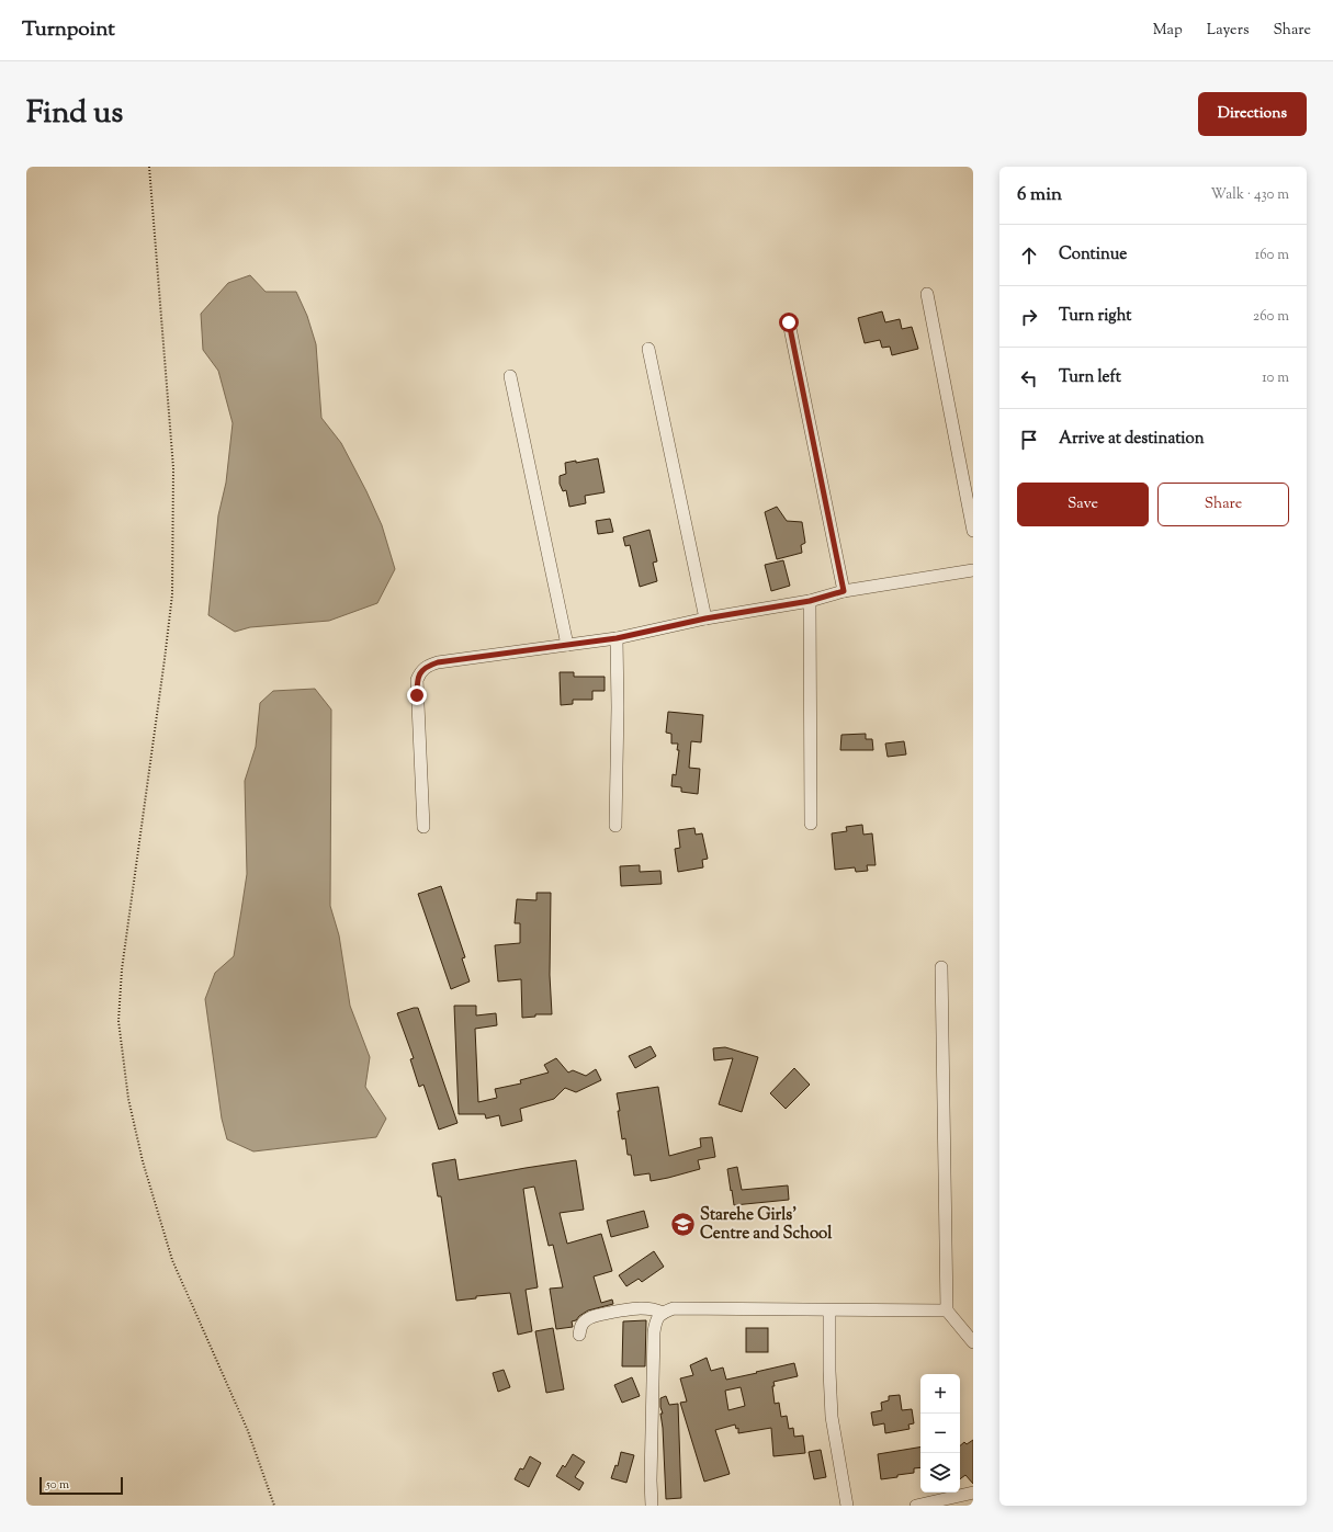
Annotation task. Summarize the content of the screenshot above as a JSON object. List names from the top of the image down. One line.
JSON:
{"places":{"school or university":["Starehe Girls' Centre and School"]},"scale_bar":"50 m","page":{"header":"Turnpoint","nav":["Map","Layers","Share"],"title":"Find us","buttons":["Directions",["Save","Share"]],"heading":["6 min","Walk · 430 m"],"list":[["Continue","160 m"],["Turn right","260 m"],["Turn left","10 m"],"Arrive at destination"],"map_buttons":["+","−"],"scale":"50 m"}}
